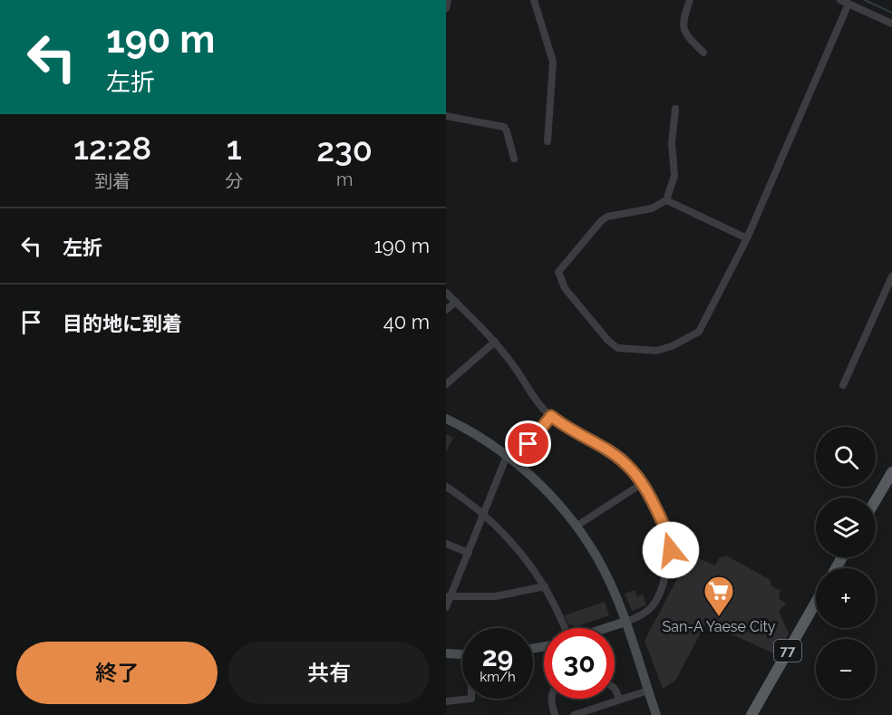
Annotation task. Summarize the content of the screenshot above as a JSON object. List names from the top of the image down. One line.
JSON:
{"streets":{"main road":["77"]},"places":{"supermarket":["San-A Yaese City"]},"page":{"turn":["190 m","左折"],"eta":["12:28","到着","1","分","230","m"],"list":[{"name":"左折","value":"190 m"},{"name":"目的地に到着","value":"40 m"}],"map_buttons":["+","−"],"speed":"29 km/h","limit":"30","buttons":["終了","共有"]}}
